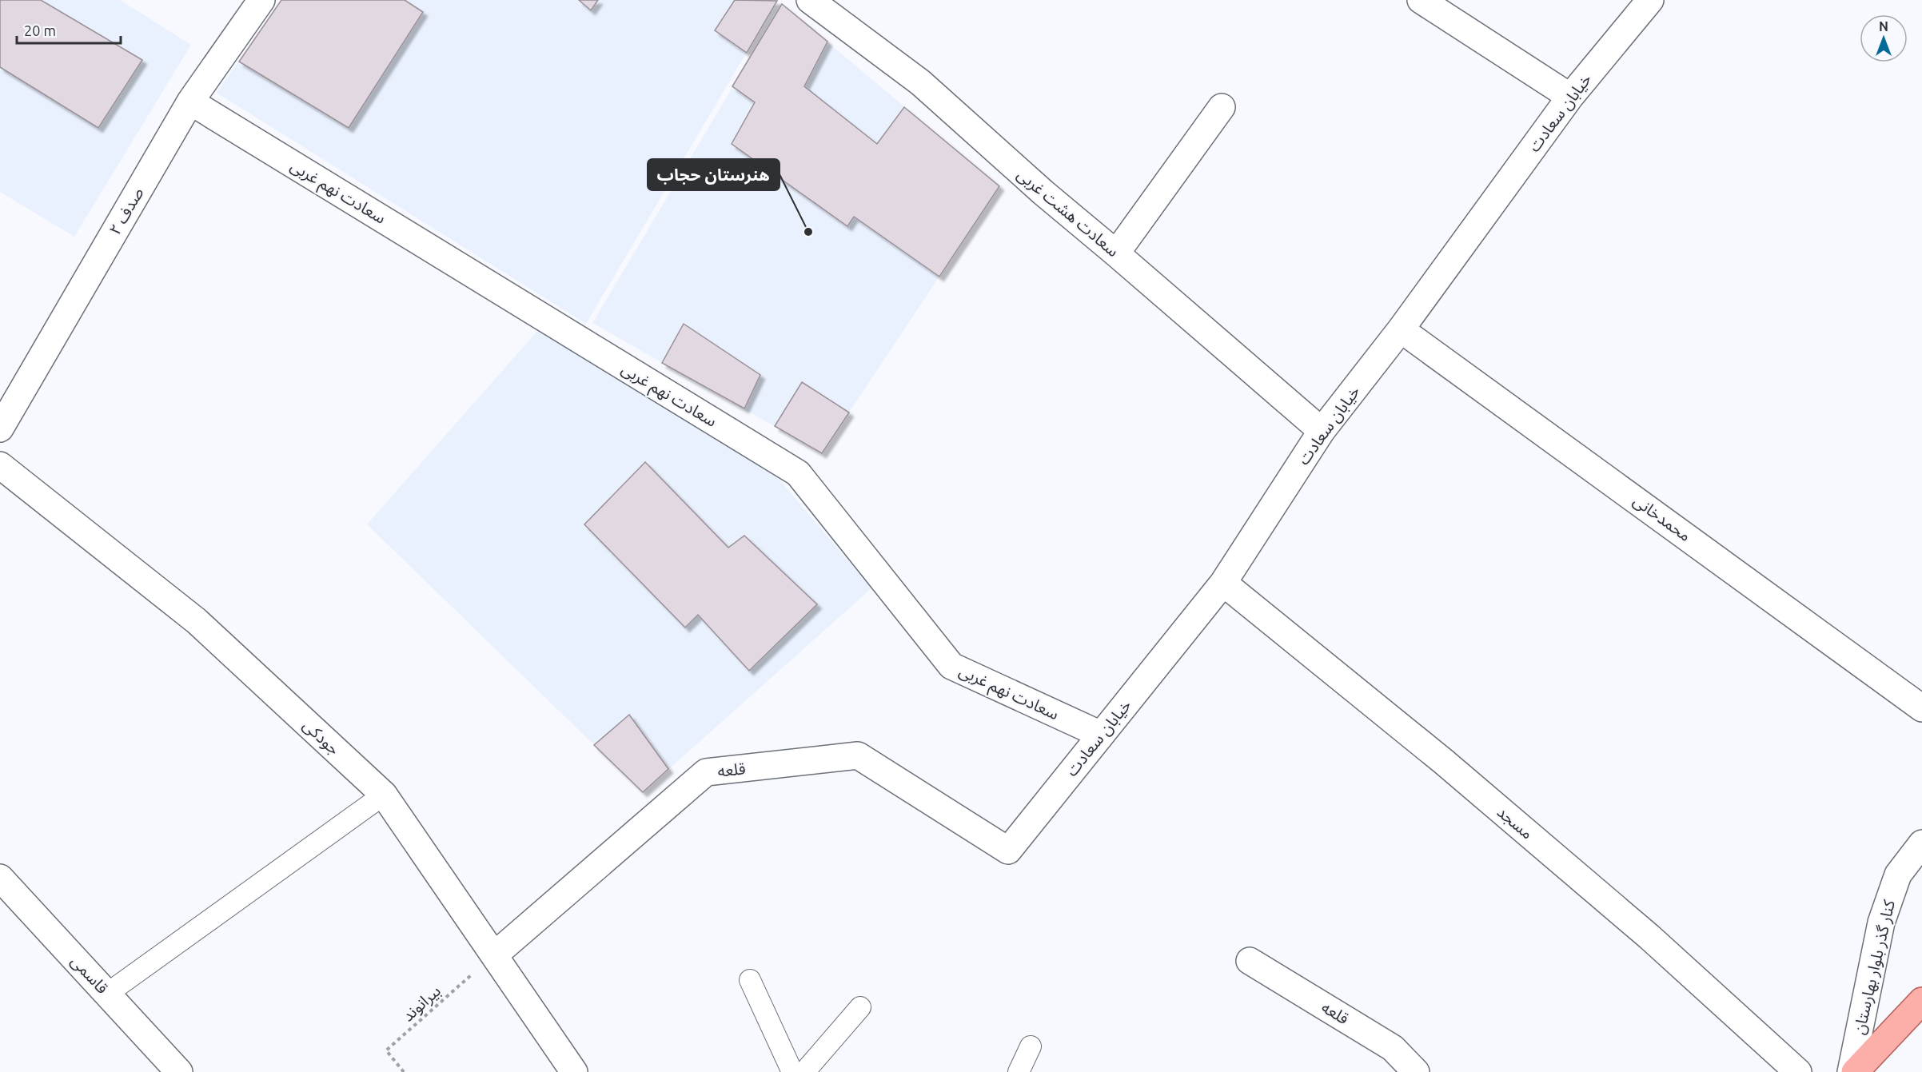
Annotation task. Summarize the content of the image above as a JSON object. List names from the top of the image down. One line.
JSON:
{"streets":{"street":["خیابان سعادت","سعادت نهم غربی","صدف ۲","سعادت هشت غربی","محمدخانی","جودکی","قلعه","مسجد","کنار گذر بلوار بهارستان","قاسمی"],"path":["بیرانوند"]},"crossings":[["خیابان سعادت","سعادت نهم غربی"],["خیابان سعادت","سعادت هشت غربی"],["خیابان سعادت","محمدخانی"],["خیابان سعادت","قلعه"],["خیابان سعادت","مسجد"],["سعادت نهم غربی","صدف ۲"],["جودکی","قلعه"],["جودکی","بیرانوند"],["قلعه","بیرانوند"]],"places":["هنرستان حجاب"],"scale_bar":"20 m","north":"top"}
